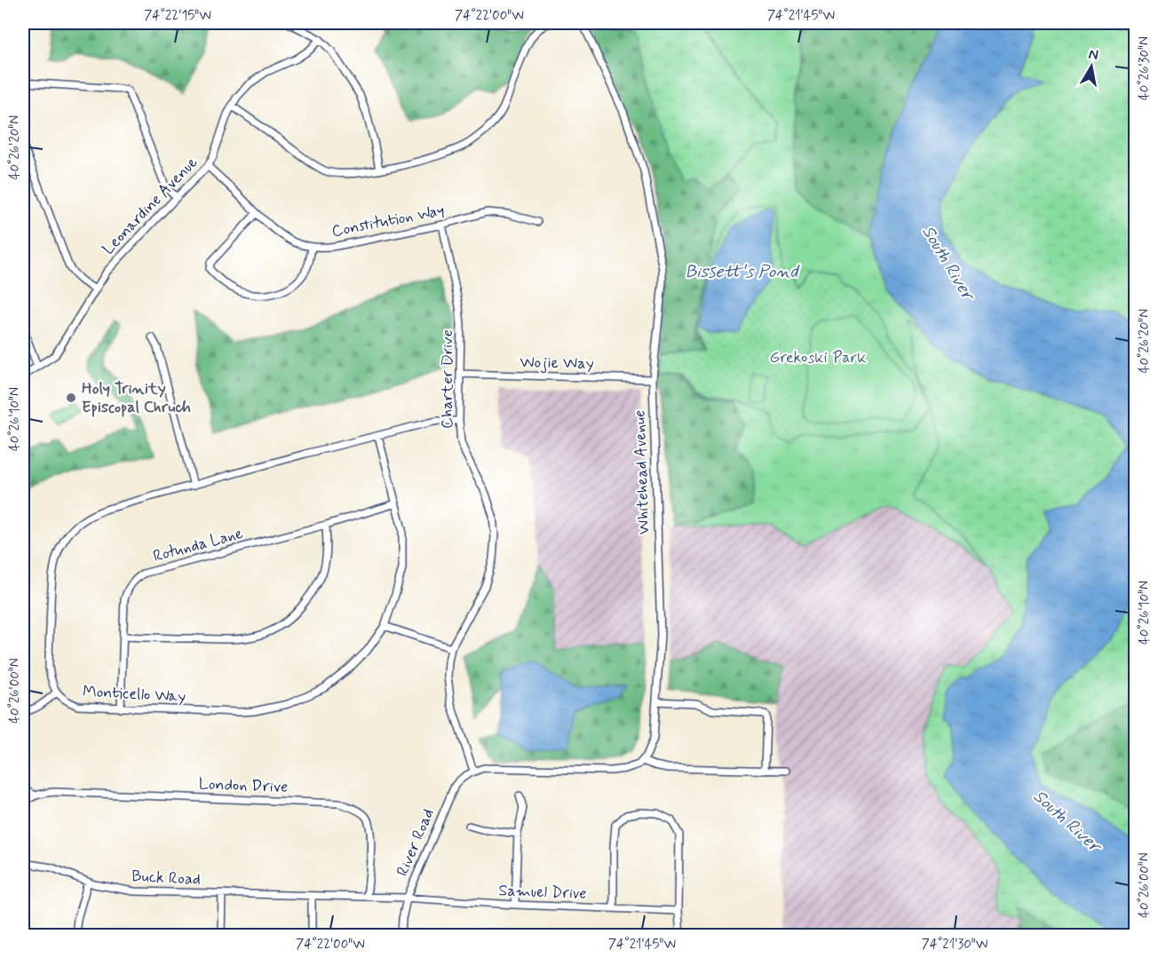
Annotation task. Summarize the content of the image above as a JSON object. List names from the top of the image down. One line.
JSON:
{"streets":{"street":["Leonardine Avenue","Constitution Way","Wojie Way","Charter Drive","Whitehead Avenue","Rotunda Lane","Monticello Way","London Drive","River Road","Buck Road","Samuel Drive"]},"crossings":[["Leonardine Avenue","Constitution Way"],["Constitution Way","Charter Drive"],["Wojie Way","Charter Drive"],["Wojie Way","Whitehead Avenue"],["Charter Drive","River Road"],["Rotunda Lane","Monticello Way"],["London Drive","Buck Road"],["River Road","Samuel Drive"]],"water":["South River","Bissett's Pond"],"parks":["Grekoski Park"],"places":["Holy Trinity Episcopal Chruch"],"north":"top","coordinates":["74°22'15\"W","74°22'00\"W","74°21'45\"W","40°26'30\"N","40°26'20\"N","40°26'10\"N","40°26'00\"N","74°21'30\"W"]}
